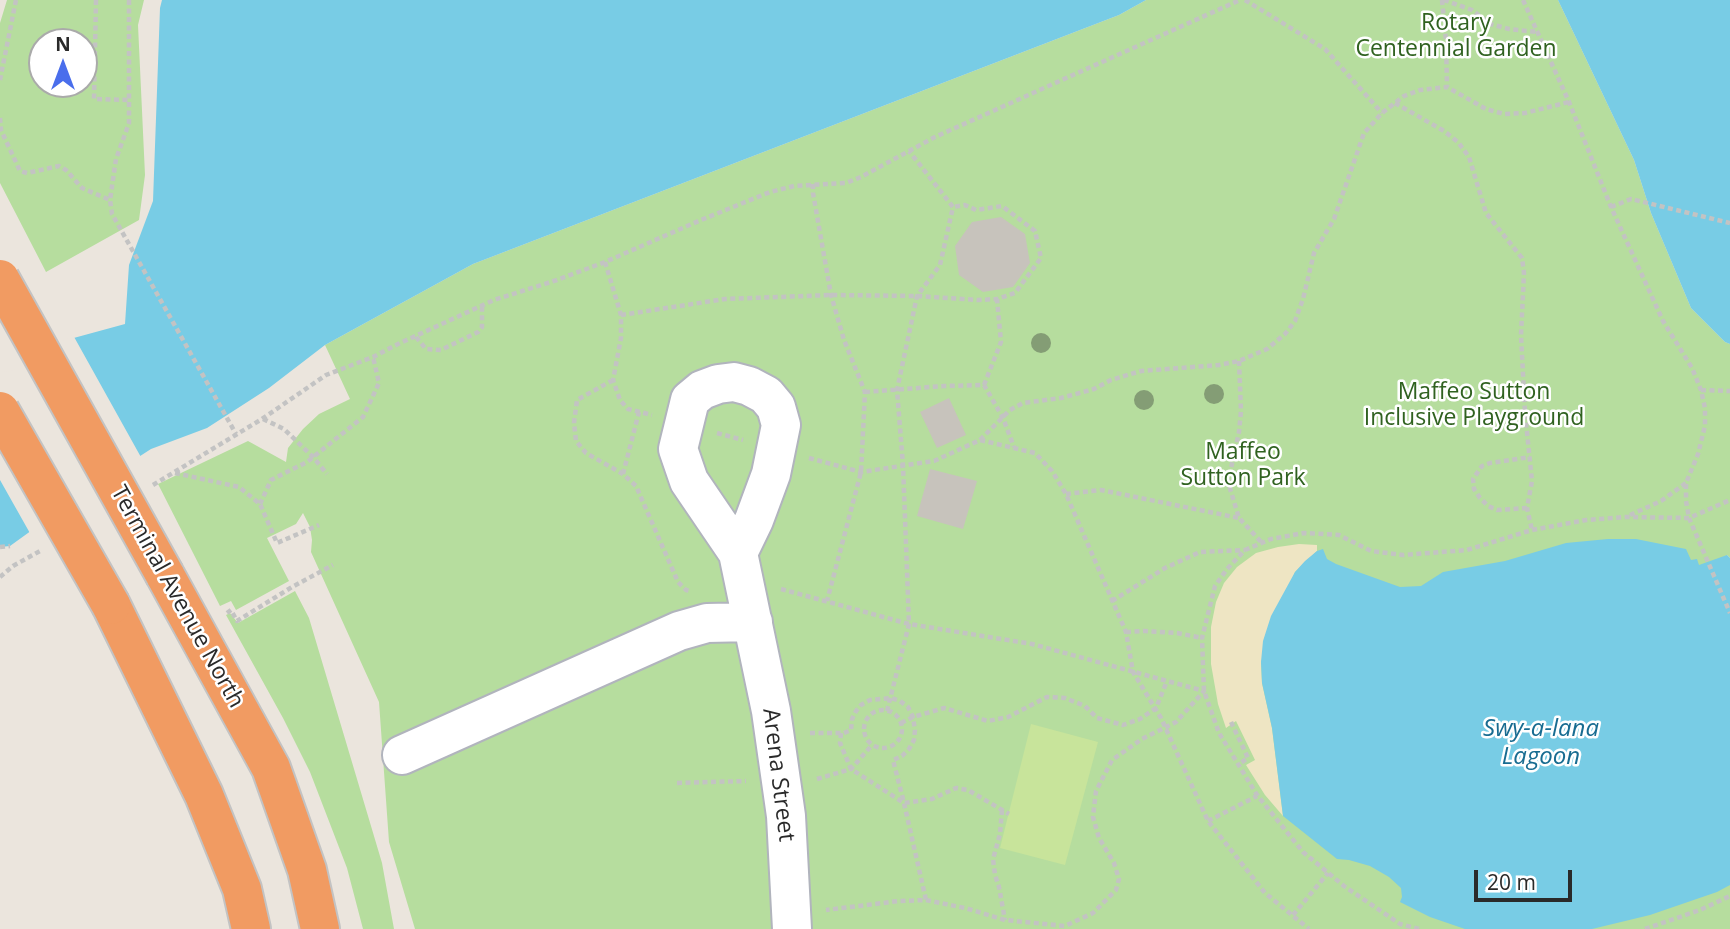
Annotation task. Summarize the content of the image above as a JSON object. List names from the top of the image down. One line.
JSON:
{"streets":{"highway":["Terminal Avenue North"],"lane":["Arena Street"]},"water":["Swy-a-lana Lagoon"],"parks":["Rotary Centennial Garden","Maffeo Sutton Inclusive Playground","Maffeo Sutton Park"],"scale_bar":"20 m","north":"top"}
